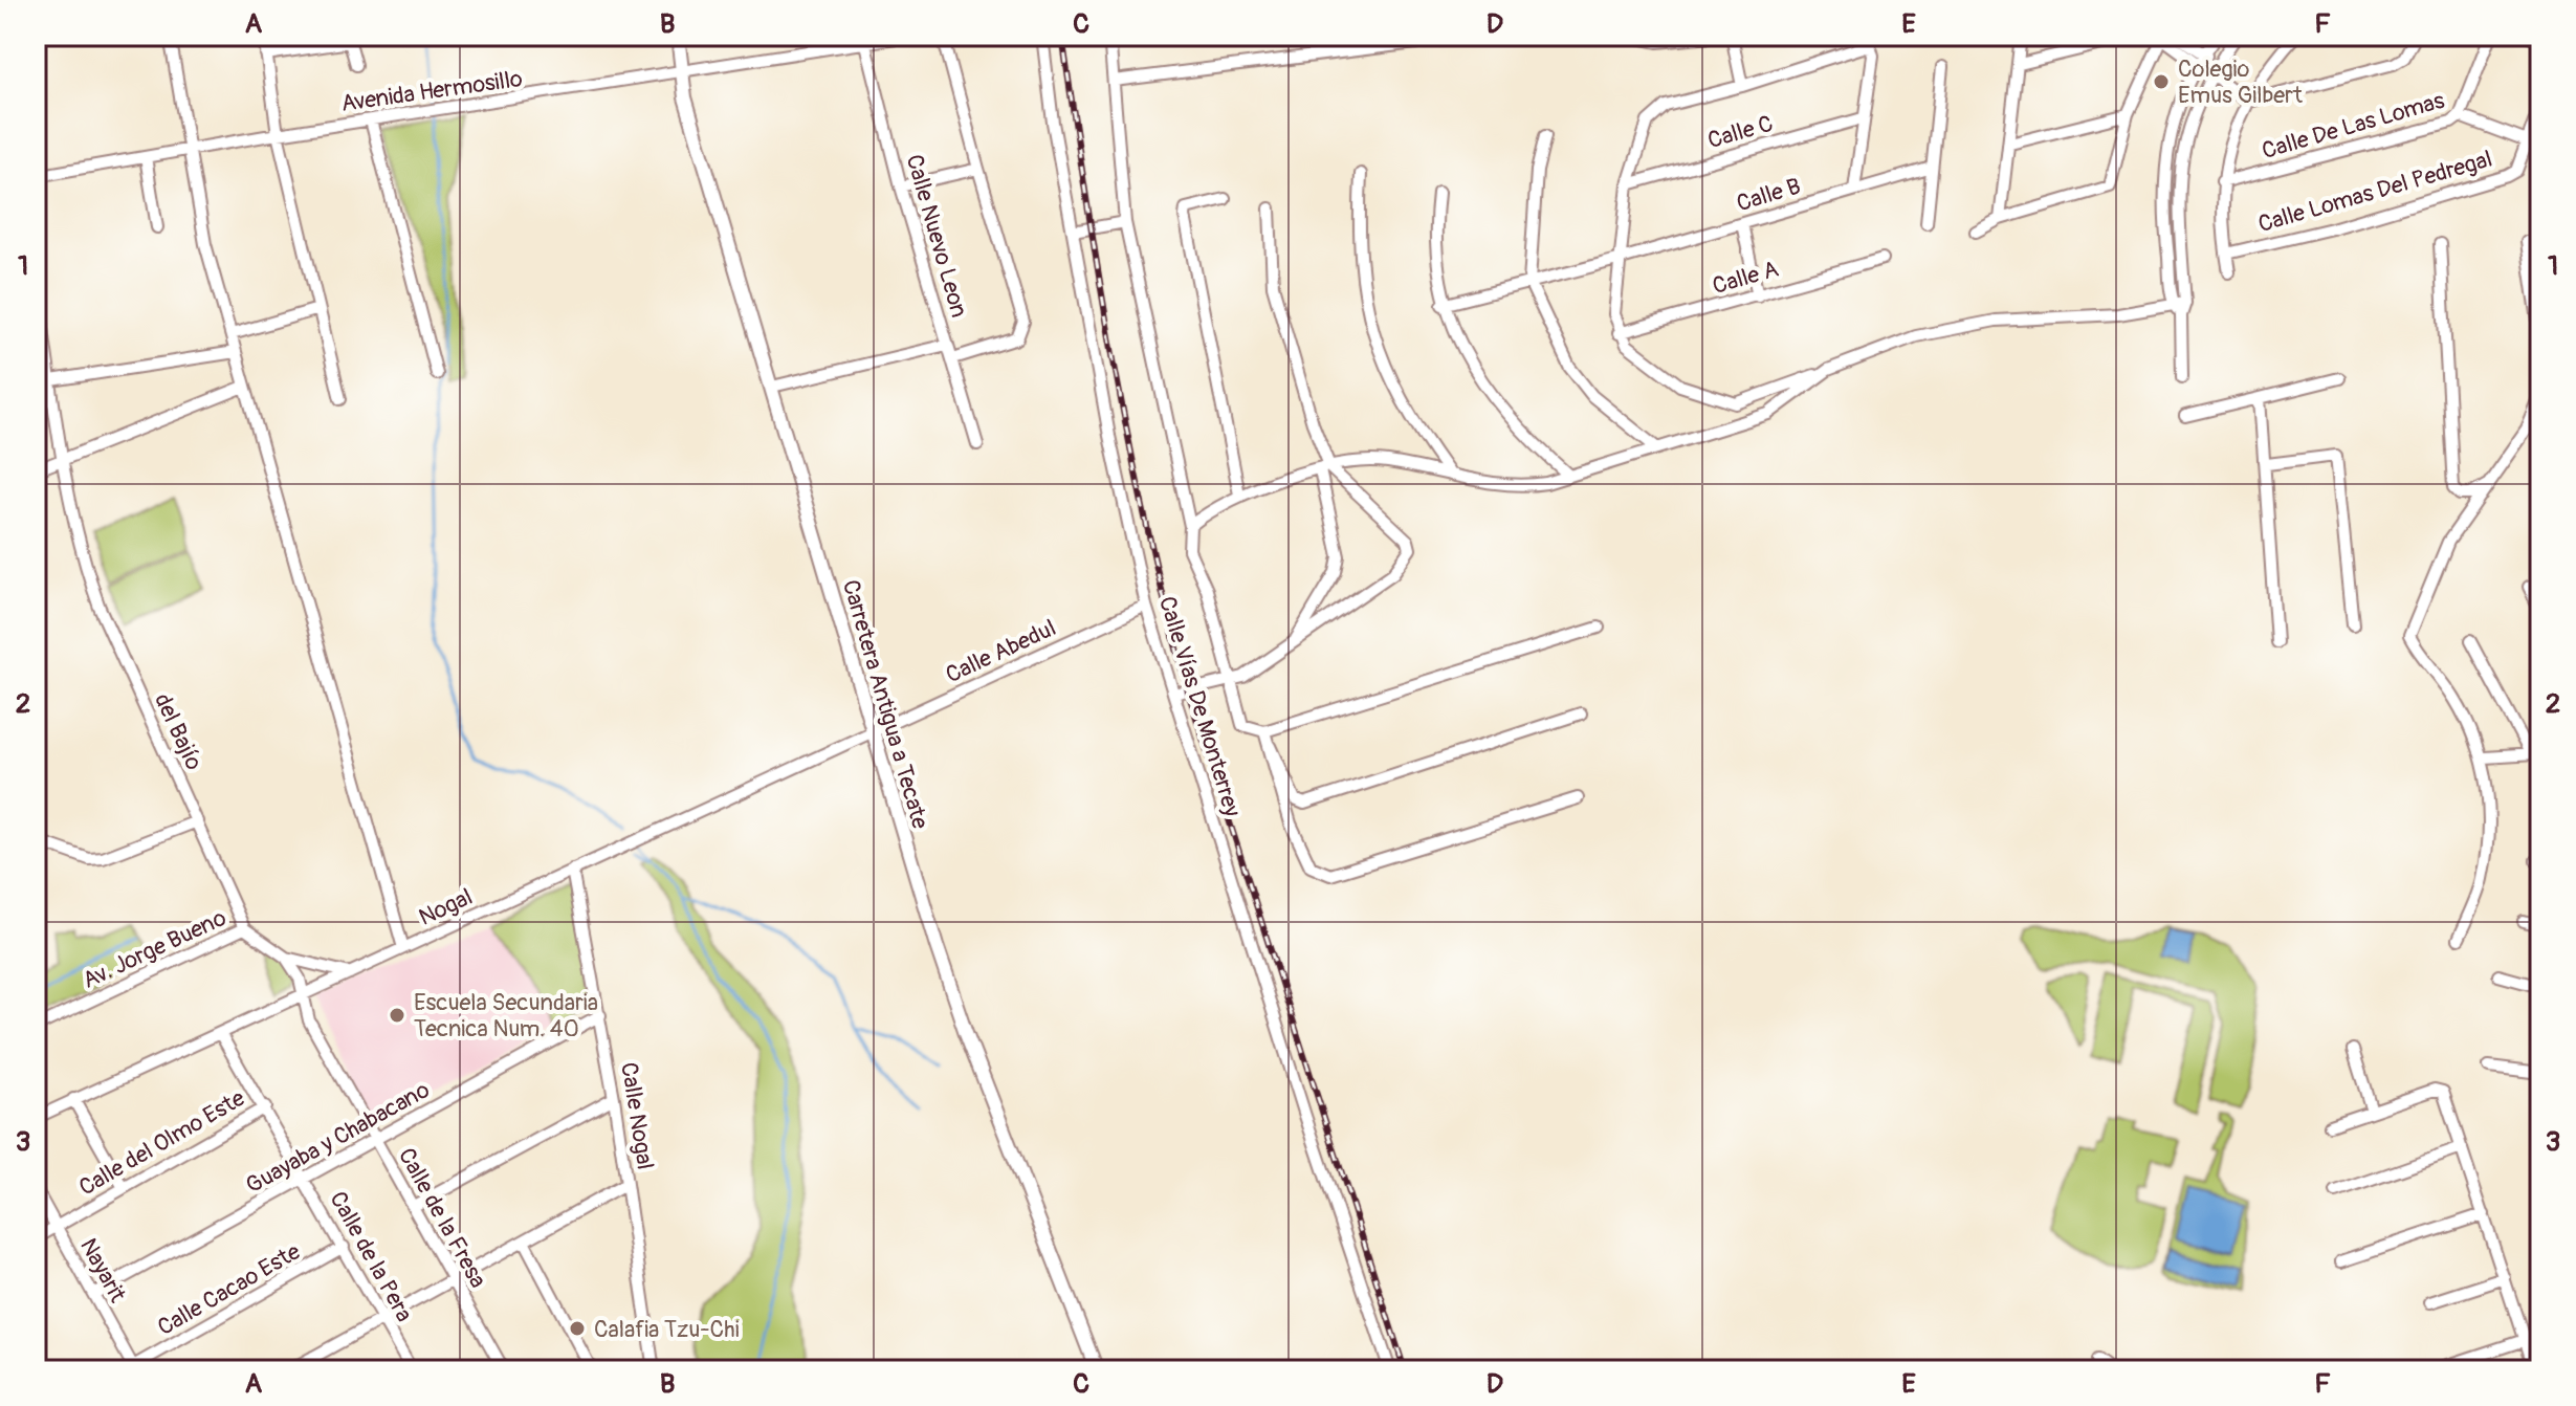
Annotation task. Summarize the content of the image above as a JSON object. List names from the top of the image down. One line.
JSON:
{"streets":{"main road":["Carretera Antigua a Tecate"],"street":["Avenida Hermosillo","Calle De Las Lomas","Calle C","Calle Lomas Del Pedregal","Calle B","Calle Nuevo Leon","Calle A","Calle Abedul","Calle Vías De Monterrey","del Bajío","Nogal","Av. Jorge Bueno","Calle Nogal","Guayaba y Chabacano","Calle del Olmo Este","Calle de la Fresa","Calle de la Pera","Nayarit","Calle Cacao Este"]},"crossings":[["Avenida Hermosillo","Calle Nuevo Leon"],["Avenida Hermosillo","Carretera Antigua a Tecate"],["Calle Abedul","Carretera Antigua a Tecate"],["Calle Abedul","Calle Vías De Monterrey"],["Calle Abedul","Nogal"],["Carretera Antigua a Tecate","Nogal"],["del Bajío","Av. Jorge Bueno"],["Nogal","Calle Nogal"],["Nogal","Calle de la Fresa"],["Nogal","Calle de la Pera"],["Calle Nogal","Guayaba y Chabacano"],["Guayaba y Chabacano","Calle de la Fresa"],["Guayaba y Chabacano","Calle de la Pera"],["Guayaba y Chabacano","Nayarit"],["Calle del Olmo Este","Calle de la Pera"],["Calle del Olmo Este","Nayarit"],["Calle de la Pera","Calle Cacao Este"],["Nayarit","Calle Cacao Este"]],"places":["Colegio Emus Gilbert","Escuela Secundaria Tecnica Num. 40","Calafia Tzu-Chi"],"grid":{"columns":["A","B","C","D","E","F"],"rows":["1","2","3"]}}
